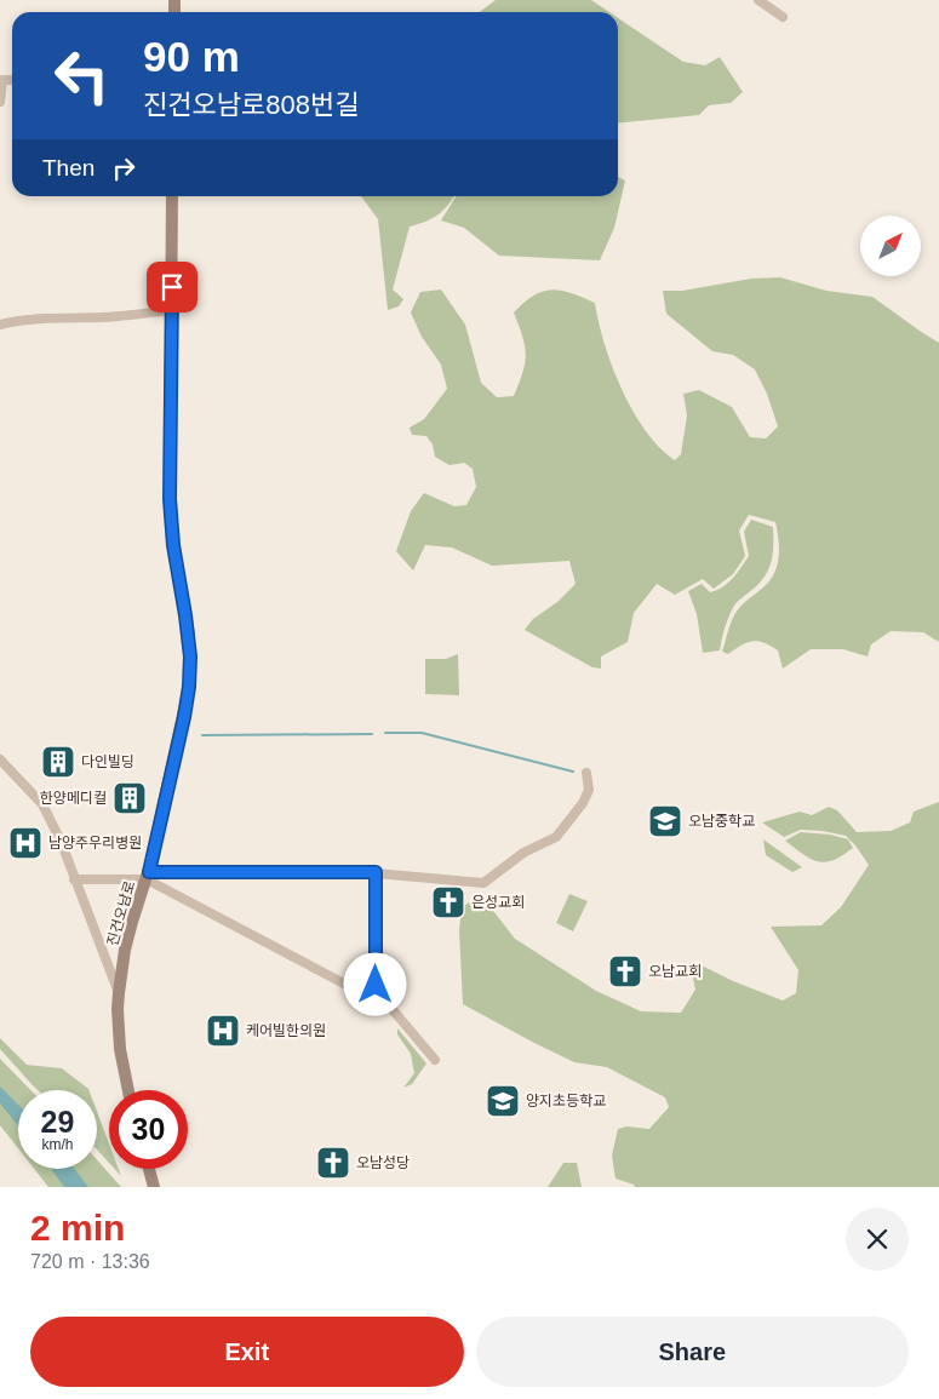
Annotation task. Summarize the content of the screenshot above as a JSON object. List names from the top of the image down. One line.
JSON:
{"streets":{"main road":["진건오남로"]},"places":{"building":["다인빌딩","한양메디컬"],"school or university":["오남중학교","양지초등학교"],"hospital":["남양주우리병원","케어빌한의원"],"church":["은성교회","오남교회","오남성당"]},"north":"top right","page":{"turn":["90 m","진건오남로808번길"],"then":"Then","speed":"29 km/h","limit":"30","heading":["2 min","720 m · 13:36"],"buttons":["Exit","Share"]}}
